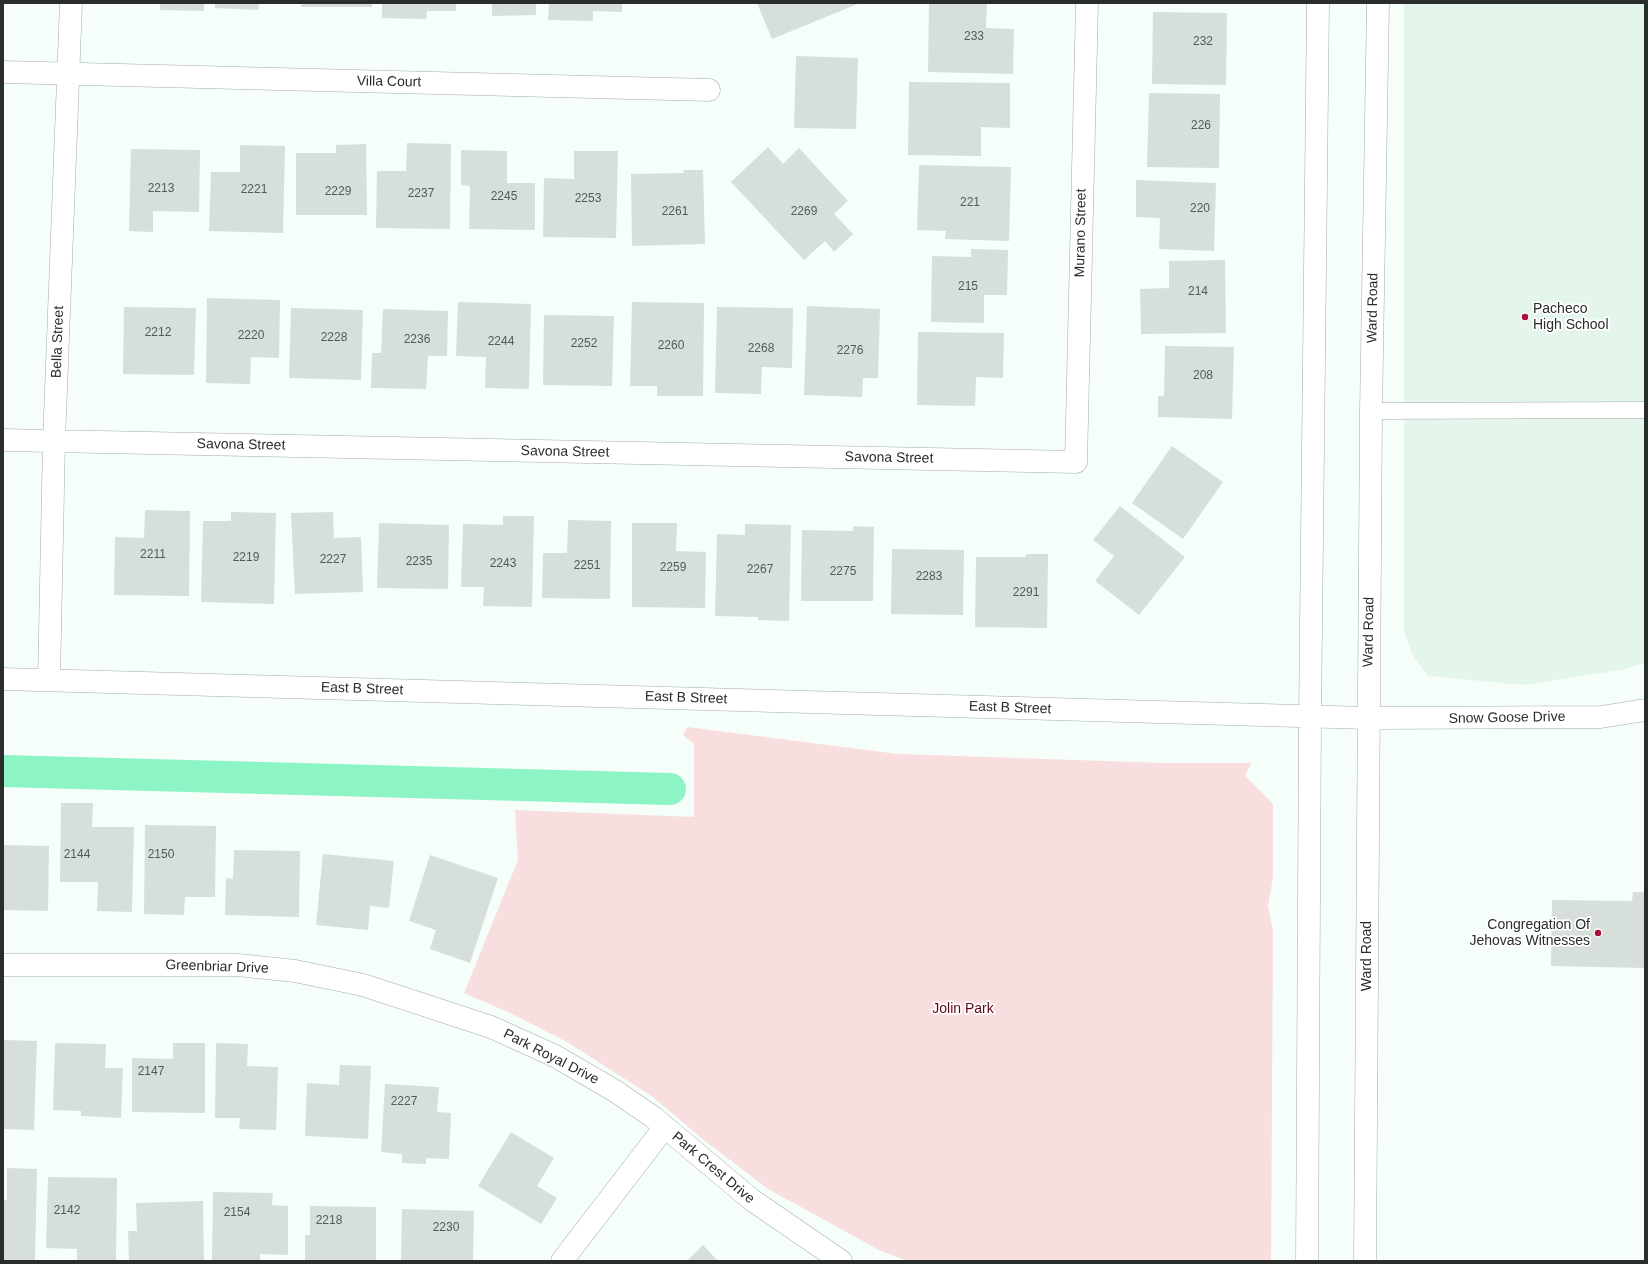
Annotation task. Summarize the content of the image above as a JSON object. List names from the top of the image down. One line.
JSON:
{"streets":{"street":["Villa Court","Murano Street","Ward Road","Bella Street","Savona Street","East B Street","Snow Goose Drive","Greenbriar Drive","Park Royal Drive","Park Crest Drive"]},"crossings":[["Villa Court","Bella Street"],["Murano Street","Savona Street"],["Ward Road","East B Street"],["Ward Road","Snow Goose Drive"],["Bella Street","Savona Street"],["Bella Street","East B Street"],["East B Street","Snow Goose Drive"],["Greenbriar Drive","Park Royal Drive"],["Park Royal Drive","Park Crest Drive"]],"parks":["Jolin Park"],"places":["Pacheco High School","Congregation Of Jehovas Witnesses"],"house_numbers":["233","232","226","2213","2221","2229","2237","2245","2253","221","220","2261","2269","215","214","2212","2220","2228","2236","2244","2252","2260","2268","2276","208","2211","2219","2227","2235","2243","2251","2259","2267","2275","2283","2291","2144","2150","2147","2227","2142","2154","2218","2230"]}
